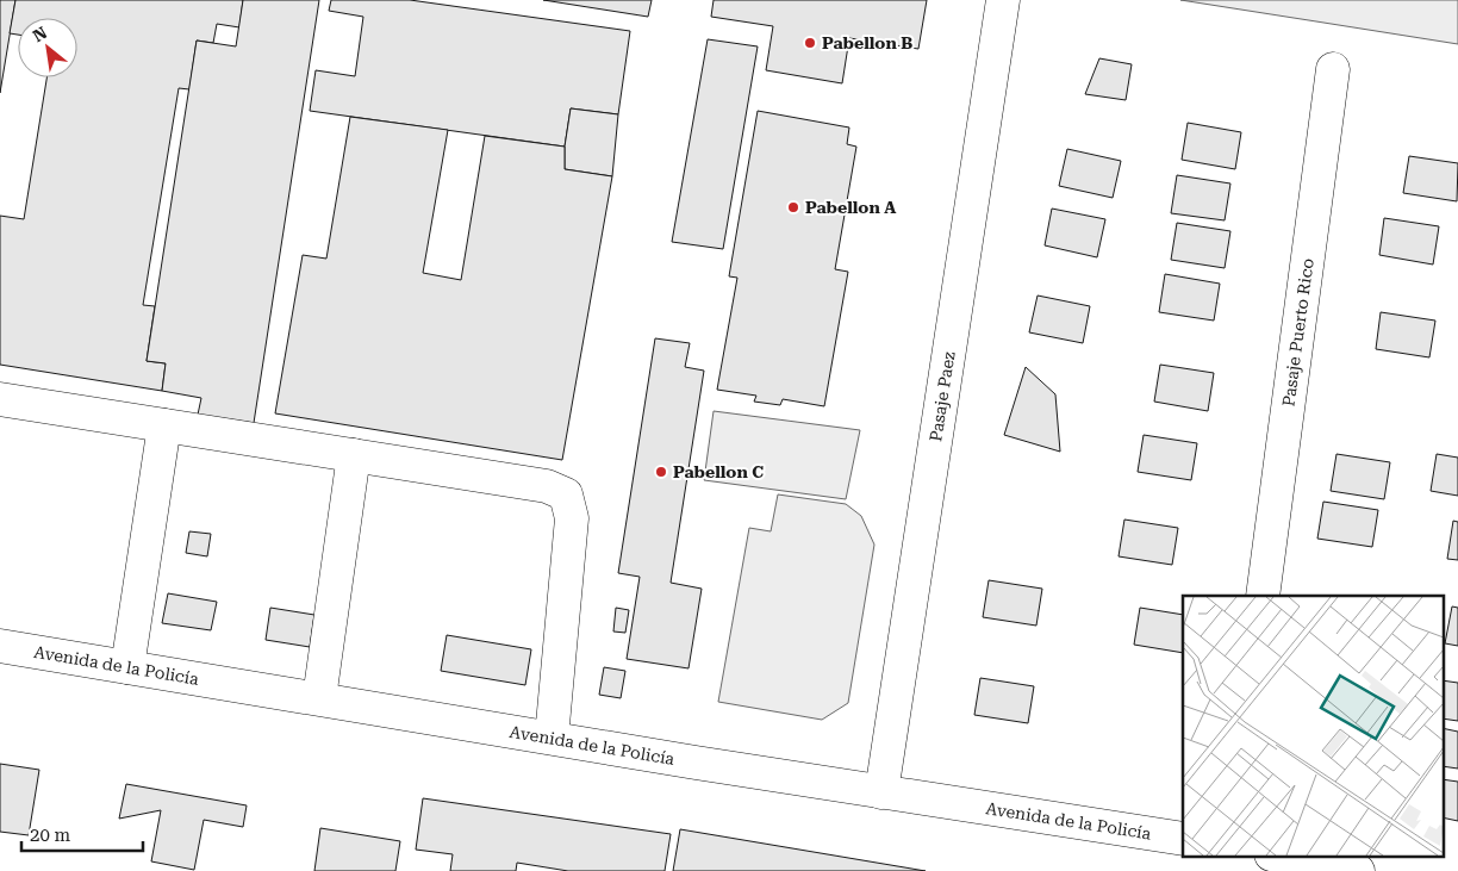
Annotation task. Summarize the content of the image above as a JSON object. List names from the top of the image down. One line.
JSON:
{"streets":{"street":["Pasaje Puerto Rico","Pasaje Paez","Avenida de la Policía"]},"crossings":[["Pasaje Paez","Avenida de la Policía"]],"places":["Pabellon B","Pabellon A","Pabellon C"],"scale_bar":"20 m","north":"top left"}
